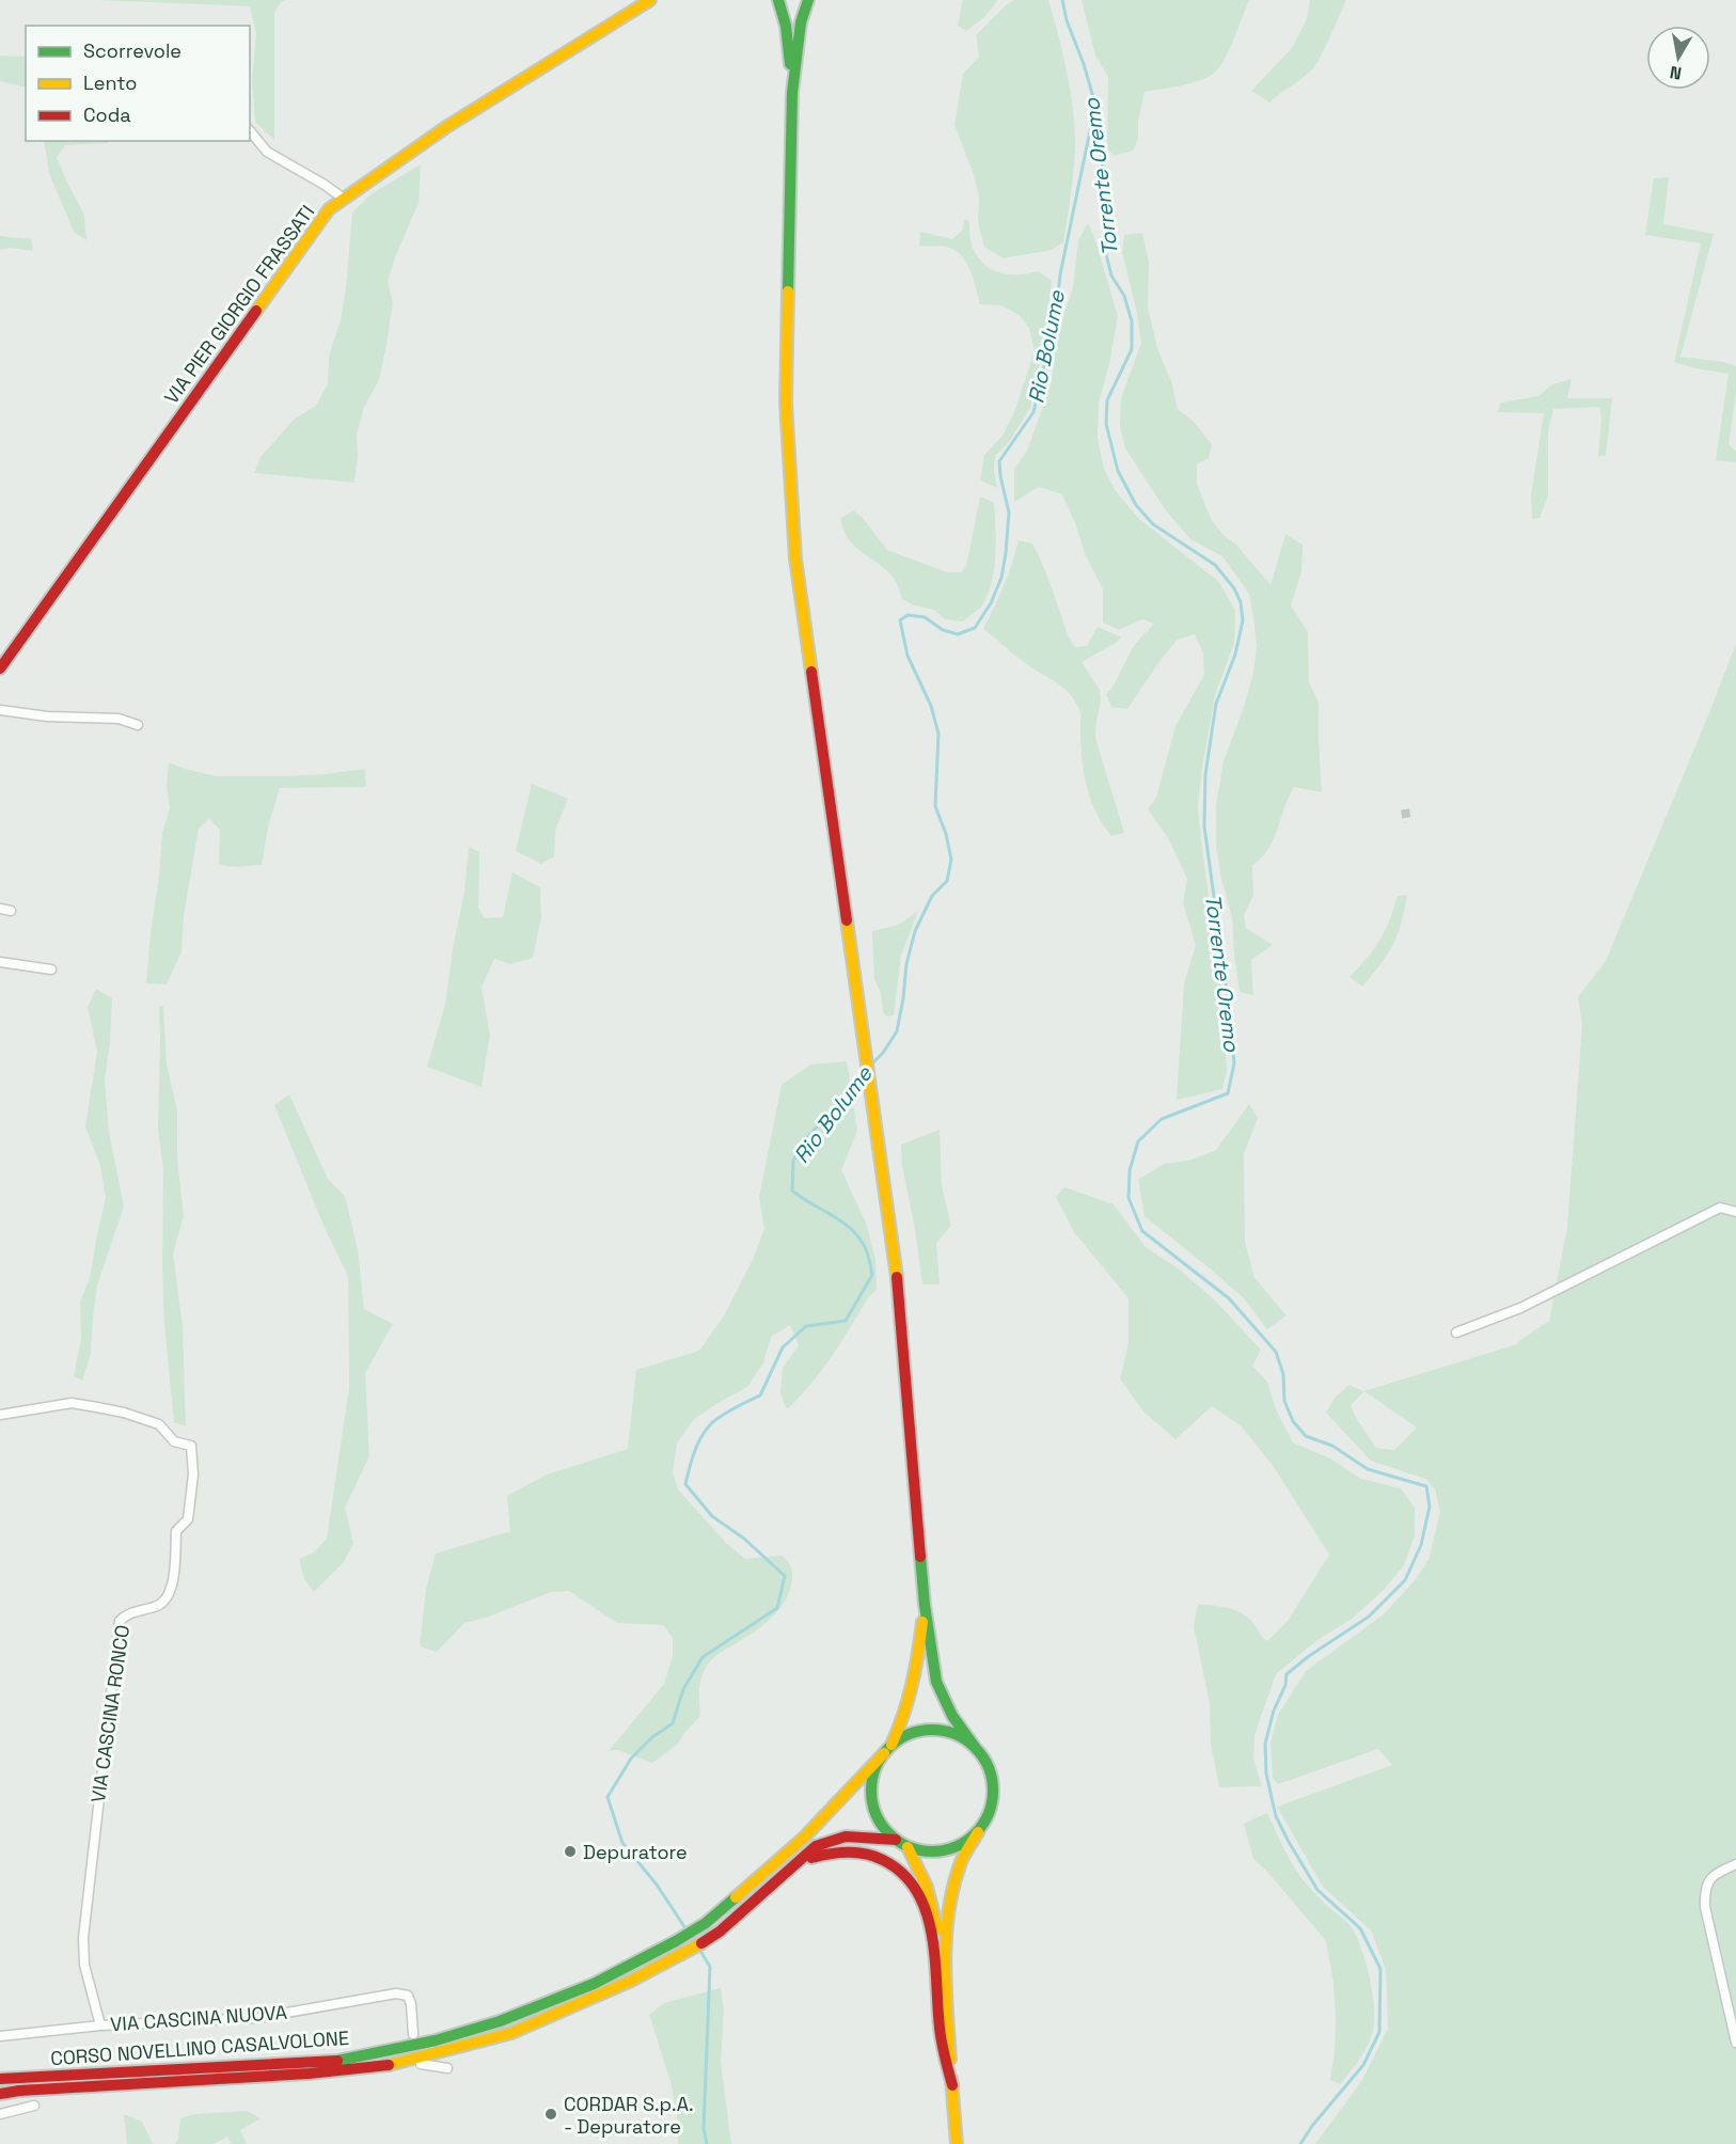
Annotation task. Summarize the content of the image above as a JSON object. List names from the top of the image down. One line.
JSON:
{"streets":{"main road":["VIA PIER GIORGIO FRASSATI","CORSO NOVELLINO CASALVOLONE"],"street":["VIA CASCINA RONCO","VIA CASCINA NUOVA"]},"crossings":[["VIA CASCINA RONCO","VIA CASCINA NUOVA"]],"water":["Torrente Oremo","Rio Bolume"],"places":["Depuratore","CORDAR S.p.A. - Depuratore"],"legend":["Scorrevole","Lento","Coda"],"north":"bottom"}
